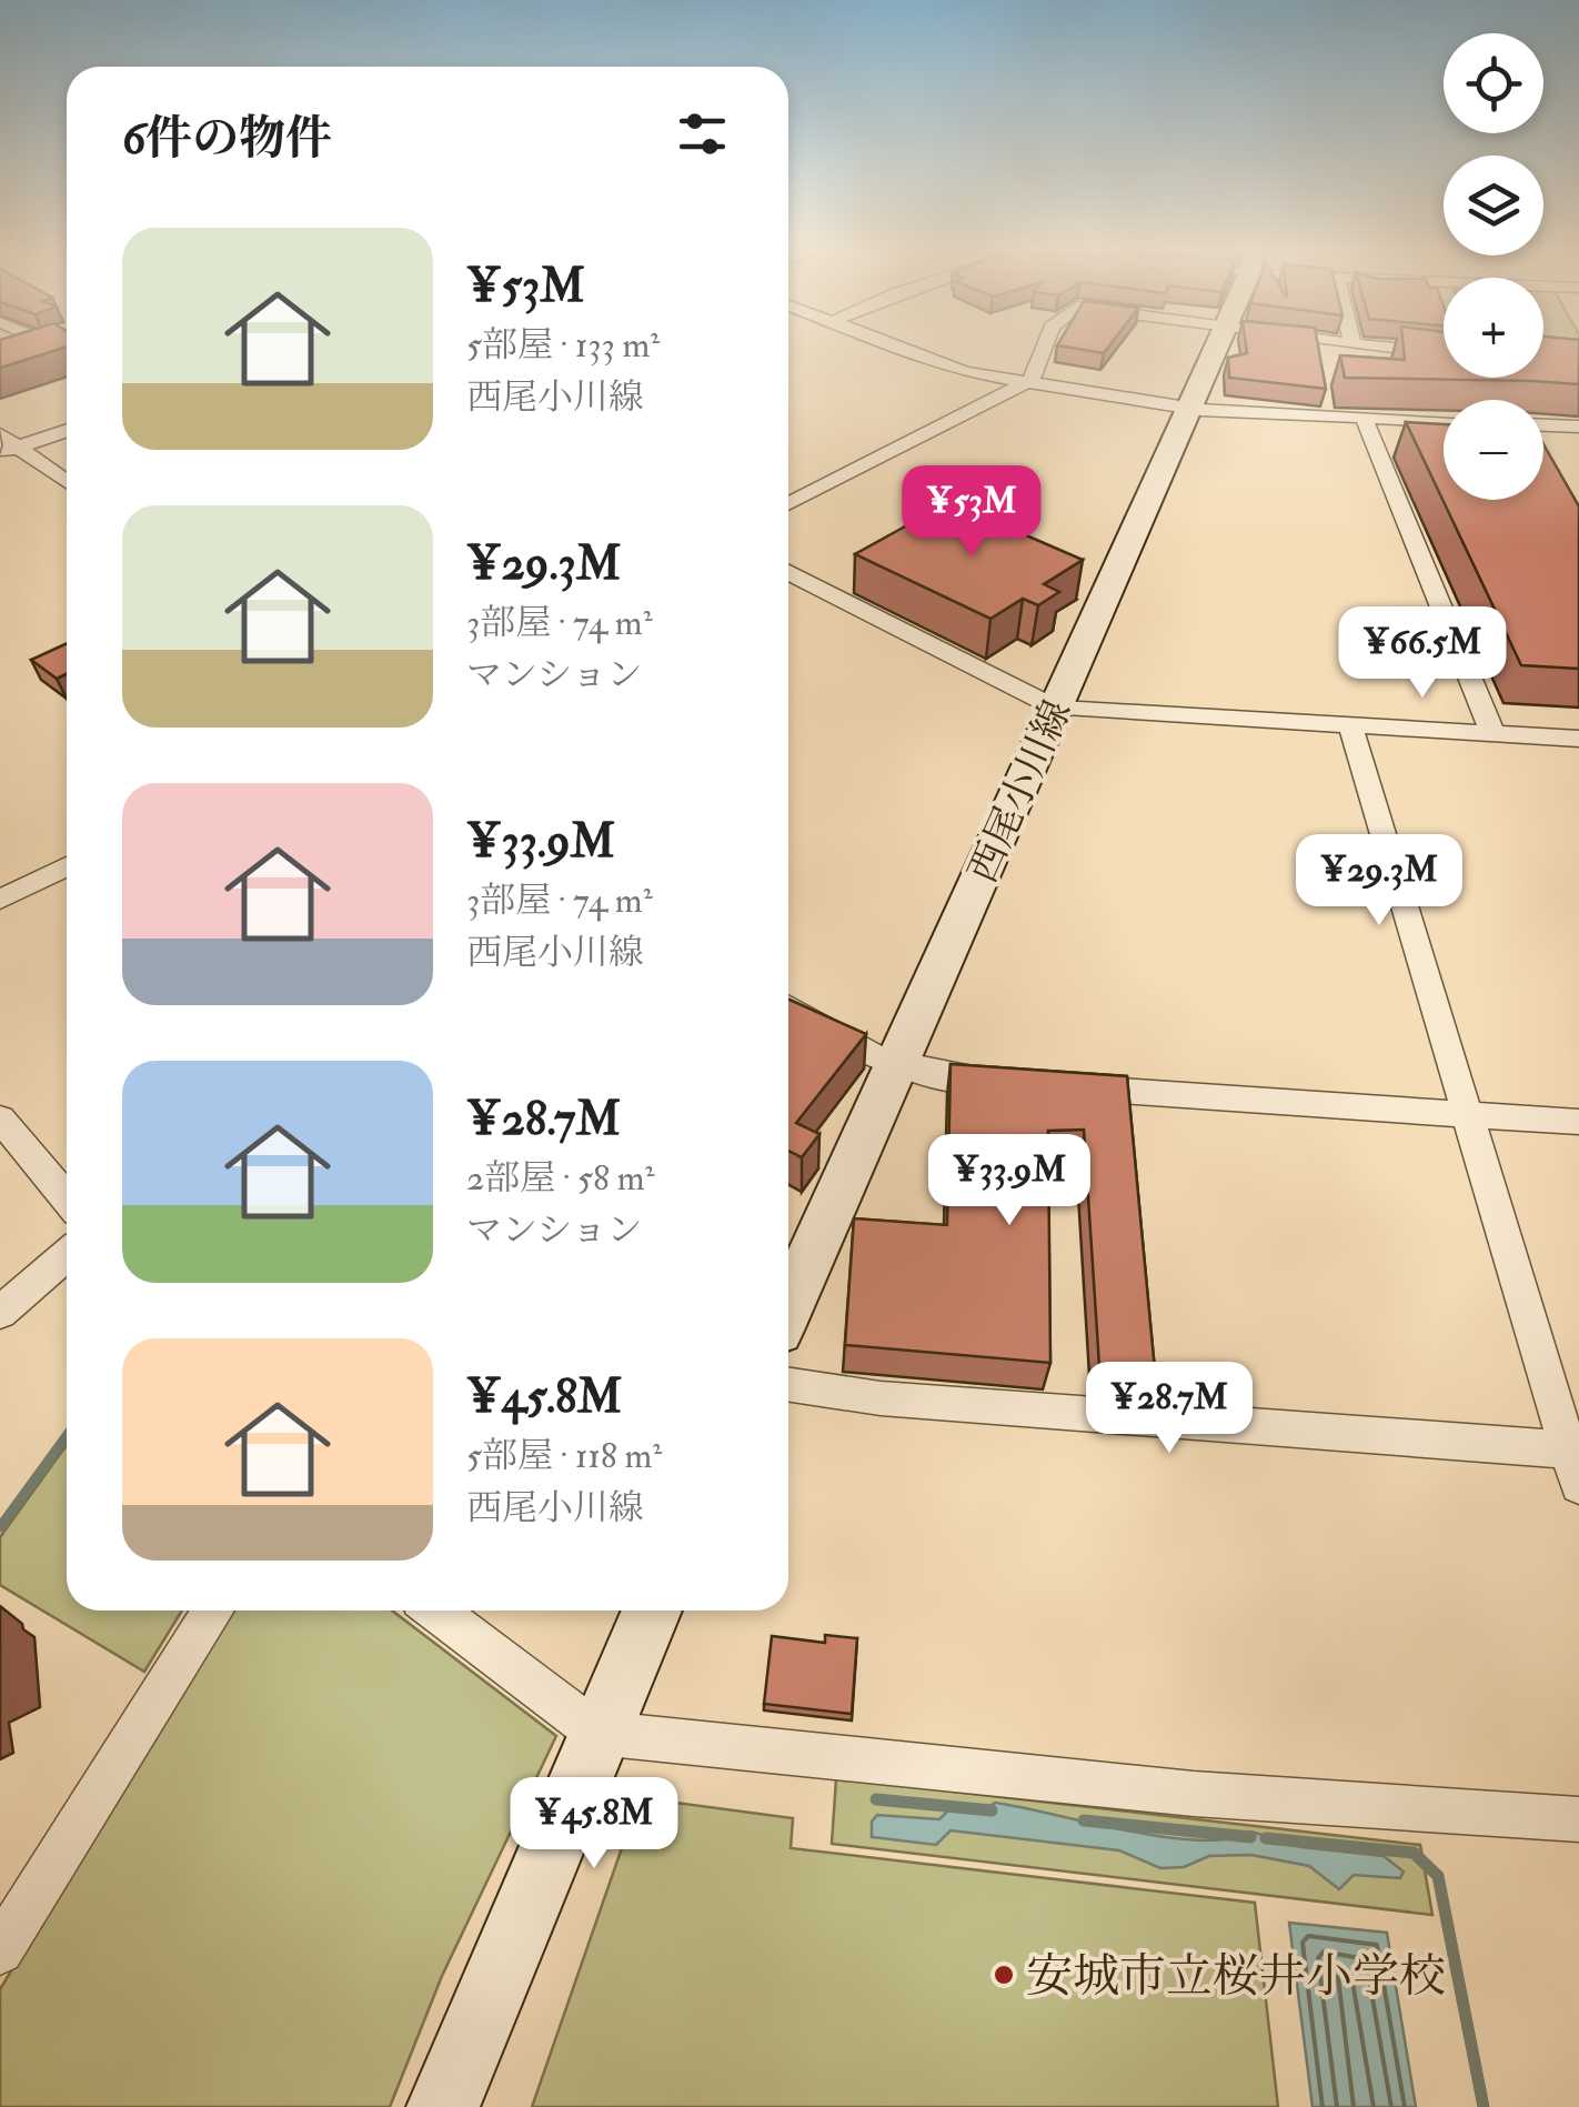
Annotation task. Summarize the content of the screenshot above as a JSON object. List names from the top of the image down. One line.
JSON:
{"streets":{"main road":["西尾小川線"]},"places":["安城市立桜井小学校"],"page":{"map_buttons":["+","−"],"heading":"6件の物件","list":[{"name":"¥53M","note":"5部屋 · 133 m² · 西尾小川線"},{"name":"¥29.3M","note":"3部屋 · 74 m² · マンション"},{"name":"¥33.9M","note":"3部屋 · 74 m² · 西尾小川線"},{"name":"¥28.7M","note":"2部屋 · 58 m² · マンション"},{"name":"¥45.8M","note":"5部屋 · 118 m² · 西尾小川線"}],"price":["¥53M","¥66.5M","¥29.3M","¥33.9M","¥28.7M","¥45.8M"]}}
